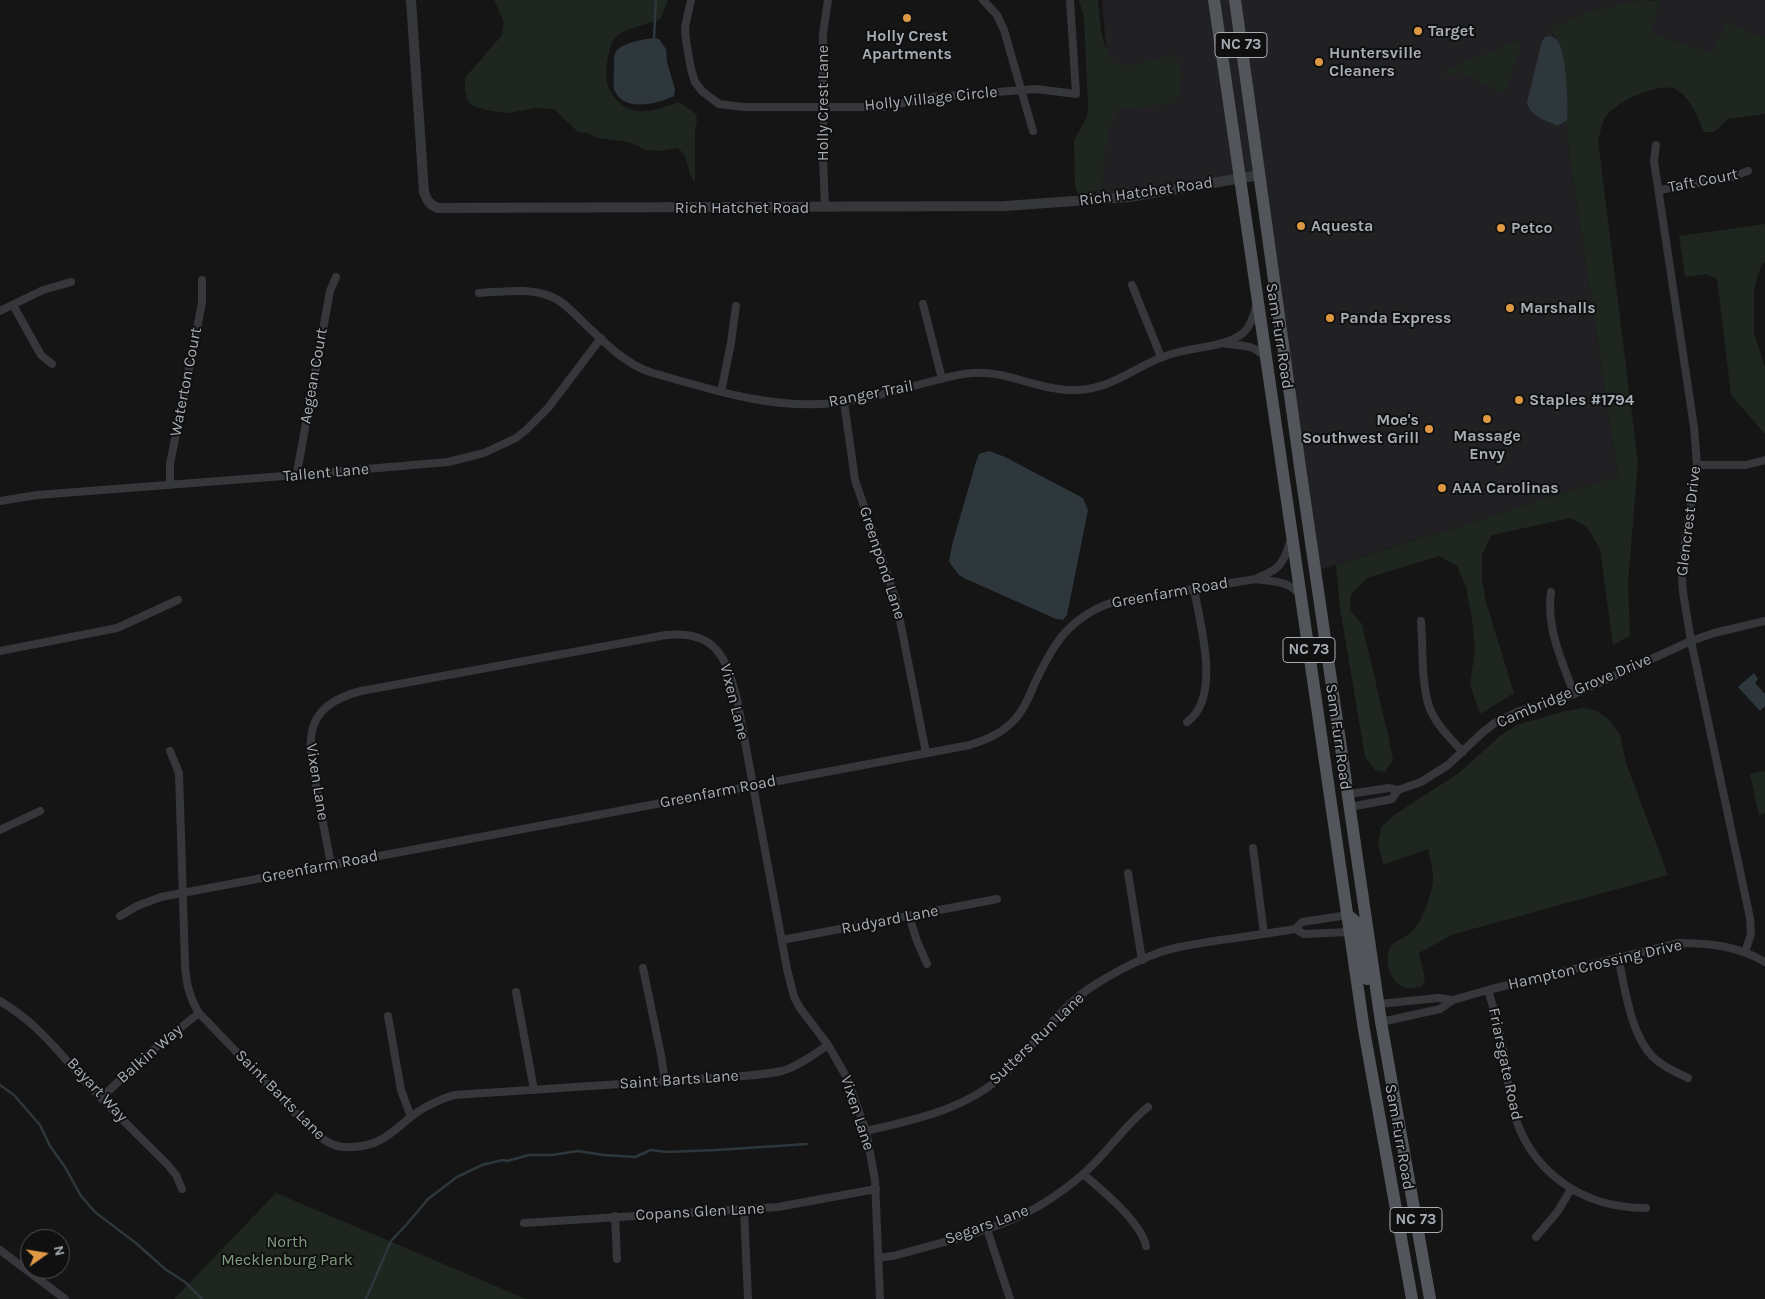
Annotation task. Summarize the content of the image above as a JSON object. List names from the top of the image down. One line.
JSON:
{"streets":{"main road":["NC 73","Sam Furr Road"],"street":["Holly Village Circle","Holly Crest Lane","Taft Court","Rich Hatchet Road","Aegean Court","Waterton Court","Ranger Trail","Tallent Lane","Glencrest Drive","Greenpond Lane","Greenfarm Road","Cambridge Grove Drive","Vixen Lane","Rudyard Lane","Hampton Crossing Drive","Sutters Run Lane","Balkin Way","Friarsgate Road","Saint Barts Lane","Bayart Way","Copans Glen Lane","Segars Lane"]},"crossings":[["Holly Village Circle","Holly Crest Lane"],["Holly Crest Lane","Rich Hatchet Road"],["Taft Court","Glencrest Drive"],["Rich Hatchet Road","Sam Furr Road"],["Sam Furr Road","Ranger Trail"],["Sam Furr Road","Greenfarm Road"],["Sam Furr Road","Cambridge Grove Drive"],["Sam Furr Road","Hampton Crossing Drive"],["Sam Furr Road","Sutters Run Lane"],["Aegean Court","Tallent Lane"],["Waterton Court","Tallent Lane"],["Ranger Trail","Tallent Lane"],["Ranger Trail","Greenpond Lane"],["Glencrest Drive","Cambridge Grove Drive"],["Glencrest Drive","Hampton Crossing Drive"],["Greenpond Lane","Greenfarm Road"],["Greenfarm Road","Vixen Lane"],["Greenfarm Road","Saint Barts Lane"],["Vixen Lane","Rudyard Lane"],["Vixen Lane","Sutters Run Lane"],["Vixen Lane","Saint Barts Lane"],["Vixen Lane","Copans Glen Lane"],["Vixen Lane","Segars Lane"],["Hampton Crossing Drive","Friarsgate Road"],["Balkin Way","Saint Barts Lane"],["Balkin Way","Bayart Way"]],"parks":["North Mecklenburg Park"],"places":["Holly Crest Apartments","Target","Huntersville Cleaners","Aquesta","Petco","Marshalls","Panda Express","Staples #1794","Massage Envy","Moe's Southwest Grill","AAA Carolinas"],"north":"right"}
